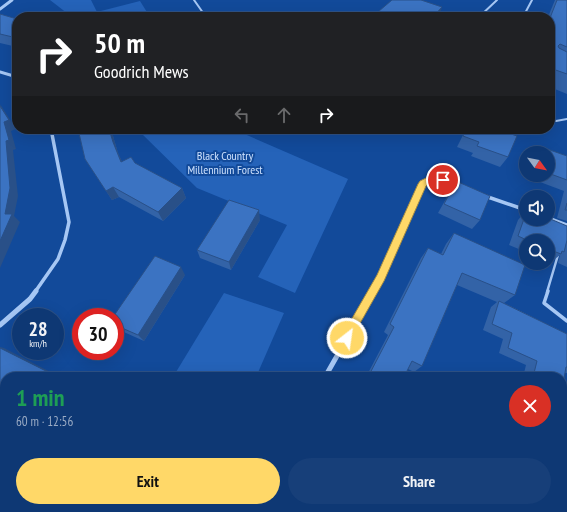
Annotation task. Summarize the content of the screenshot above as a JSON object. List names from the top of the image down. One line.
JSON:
{"parks":["Black Country Millennium Forest"],"north":"bottom right","page":{"turn":["50 m","Goodrich Mews"],"speed":"28 km/h","limit":"30","heading":["1 min","60 m · 12:56"],"buttons":["Exit","Share"]}}
